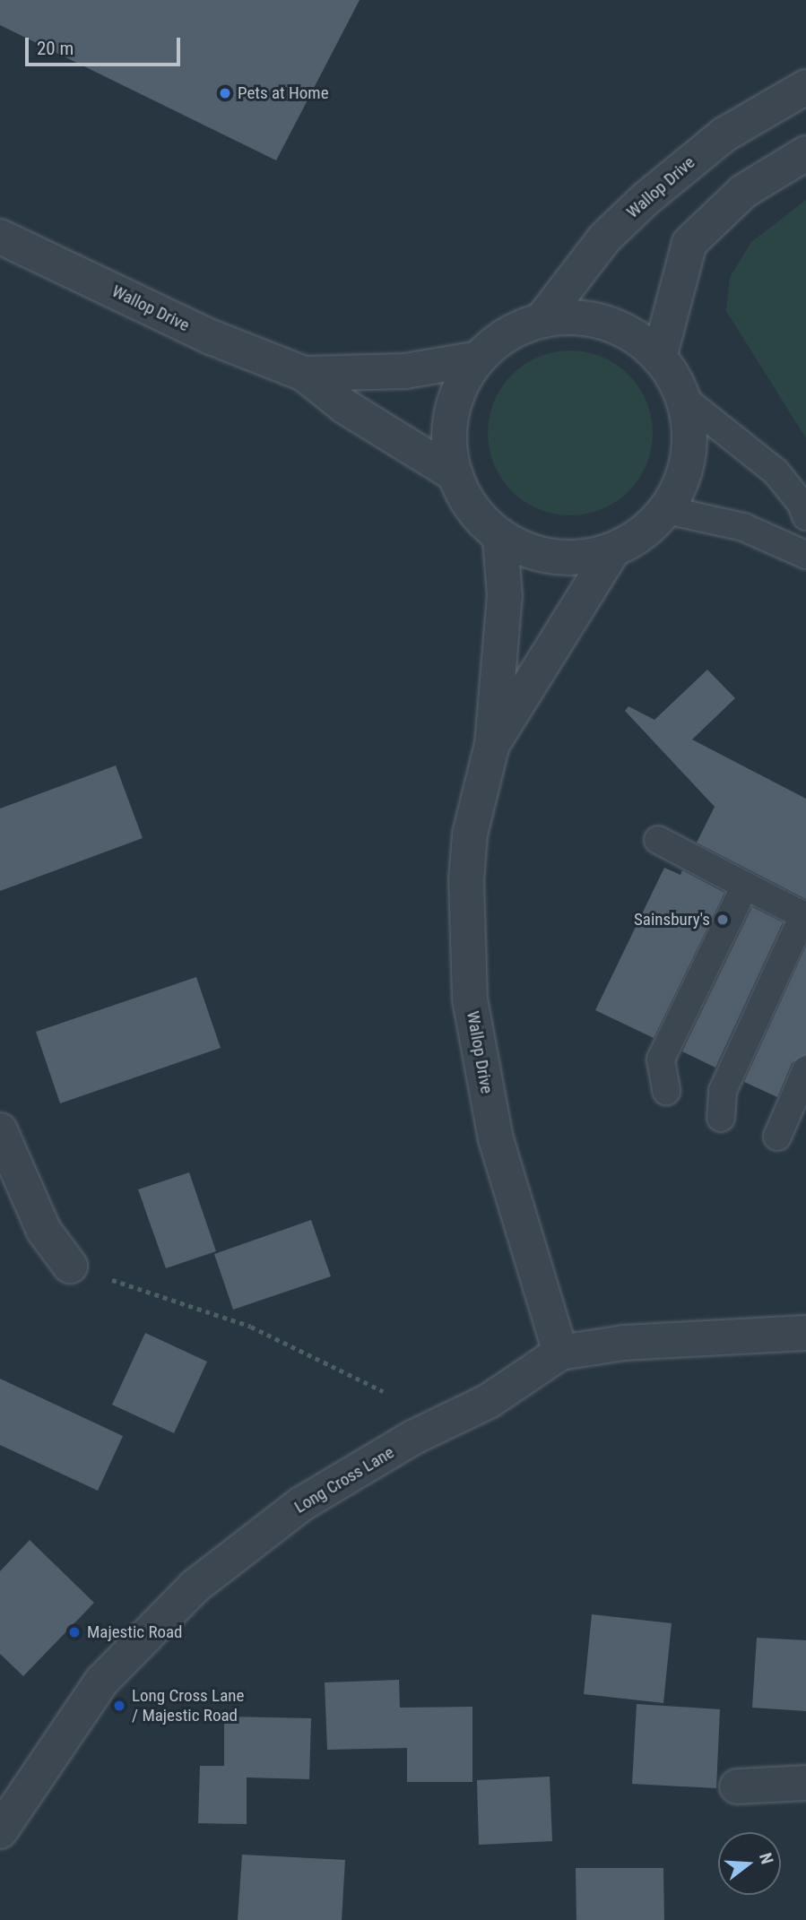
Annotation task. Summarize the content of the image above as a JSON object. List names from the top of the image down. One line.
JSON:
{"streets":{"street":["Wallop Drive","Long Cross Lane"]},"crossings":[["Wallop Drive","Long Cross Lane"]],"places":["Pets at Home","Sainsbury's","Majestic Road","Long Cross Lane / Majestic Road"],"scale_bar":"20 m","north":"right"}
